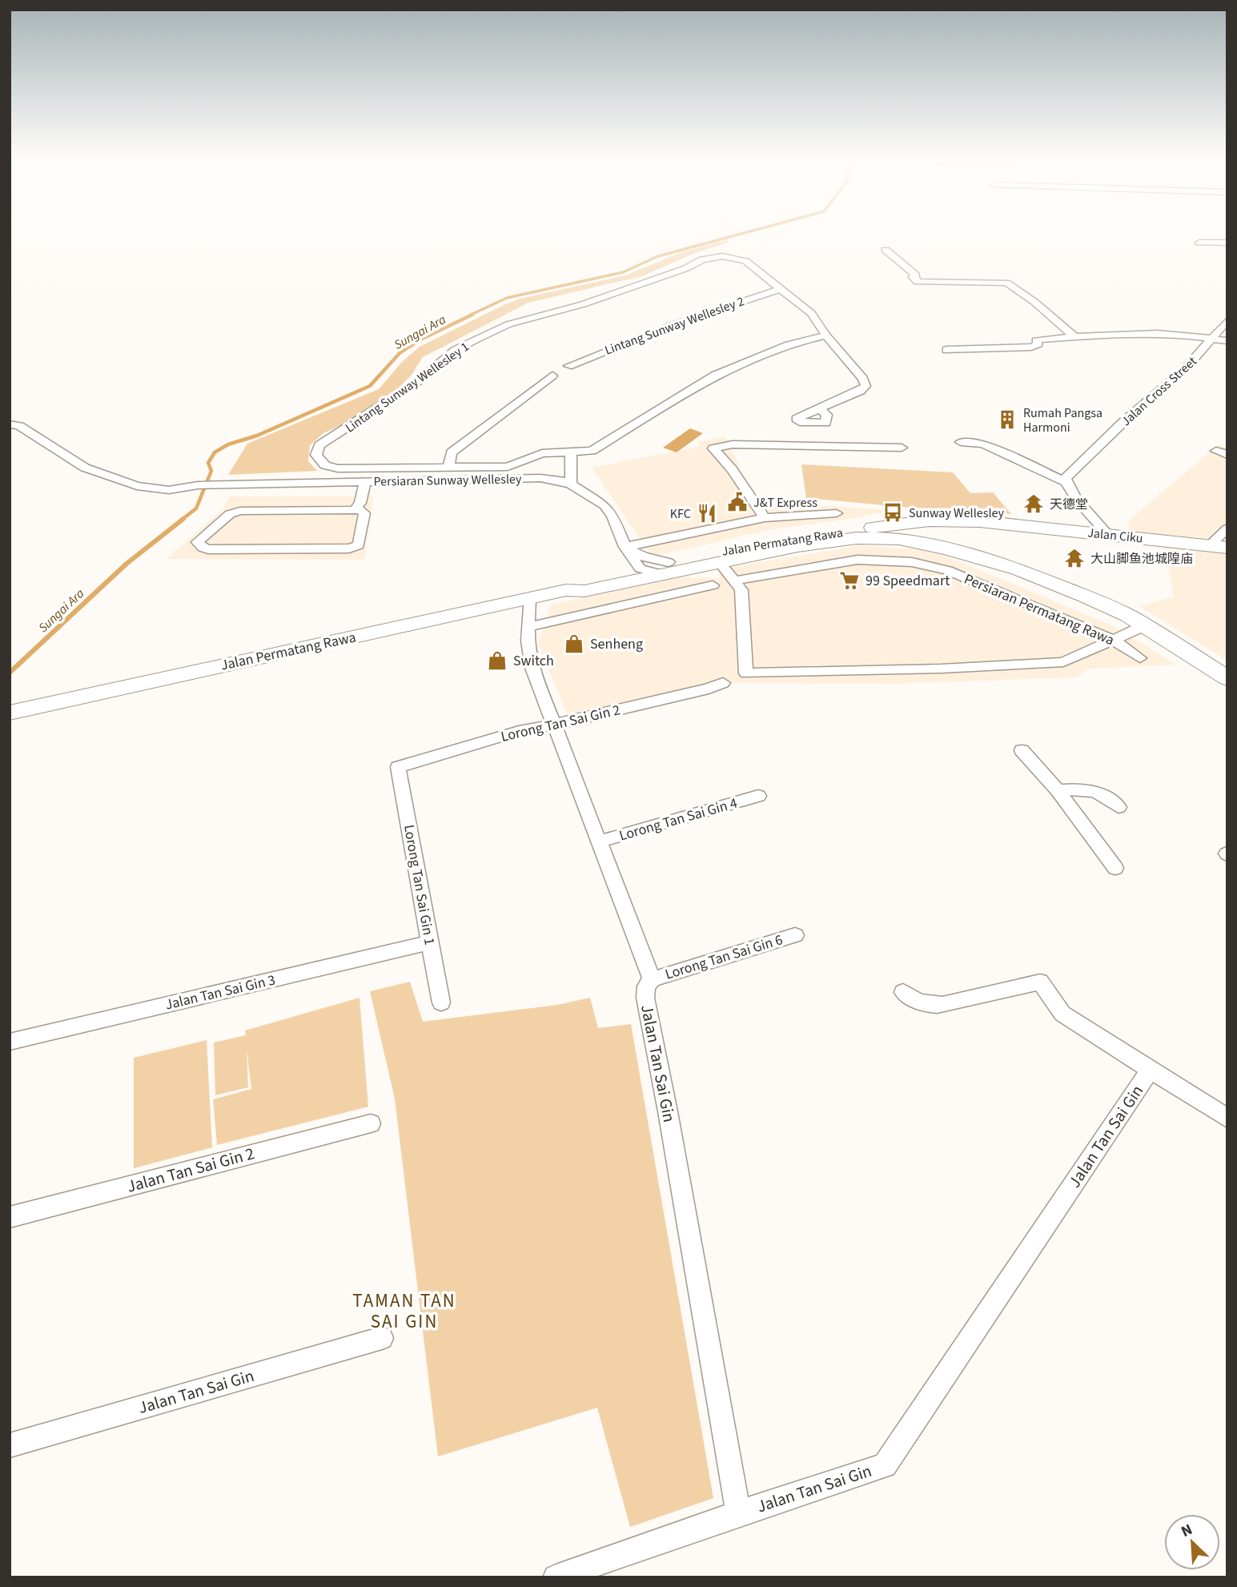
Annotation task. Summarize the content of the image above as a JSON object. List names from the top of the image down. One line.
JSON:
{"streets":{"main road":["Jalan Ciku","Jalan Permatang Rawa"],"street":["Lintang Sunway Wellesley 2","Lintang Sunway Wellesley 1","Jalan Cross Street","Persiaran Sunway Wellesley","Persiaran Permatang Rawa","Lorong Tan Sai Gin 2","Lorong Tan Sai Gin 4","Lorong Tan Sai Gin 1","Lorong Tan Sai Gin 6","Jalan Tan Sai Gin 3","Jalan Tan Sai Gin","Jalan Tan Sai Gin 2"]},"crossings":[["Lintang Sunway Wellesley 2","Lintang Sunway Wellesley 1"],["Persiaran Sunway Wellesley","Jalan Permatang Rawa"],["Jalan Ciku","Jalan Permatang Rawa"],["Lorong Tan Sai Gin 2","Lorong Tan Sai Gin 1"],["Lorong Tan Sai Gin 1","Jalan Tan Sai Gin 3"],["Lorong Tan Sai Gin 6","Jalan Tan Sai Gin"]],"districts":["TAMAN TAN SAI GIN"],"water":["Sungai Ara"],"places":{"building":["Rumah Pangsa Harmoni"],"public building":["J&T Express"],"temple":["天德堂","大山脚鱼池城隍庙"],"bus stop":["Sunway Wellesley"],"restaurant":["KFC"],"supermarket":["99 Speedmart"],"shop":["Senheng","Switch"]},"north":"top left"}
